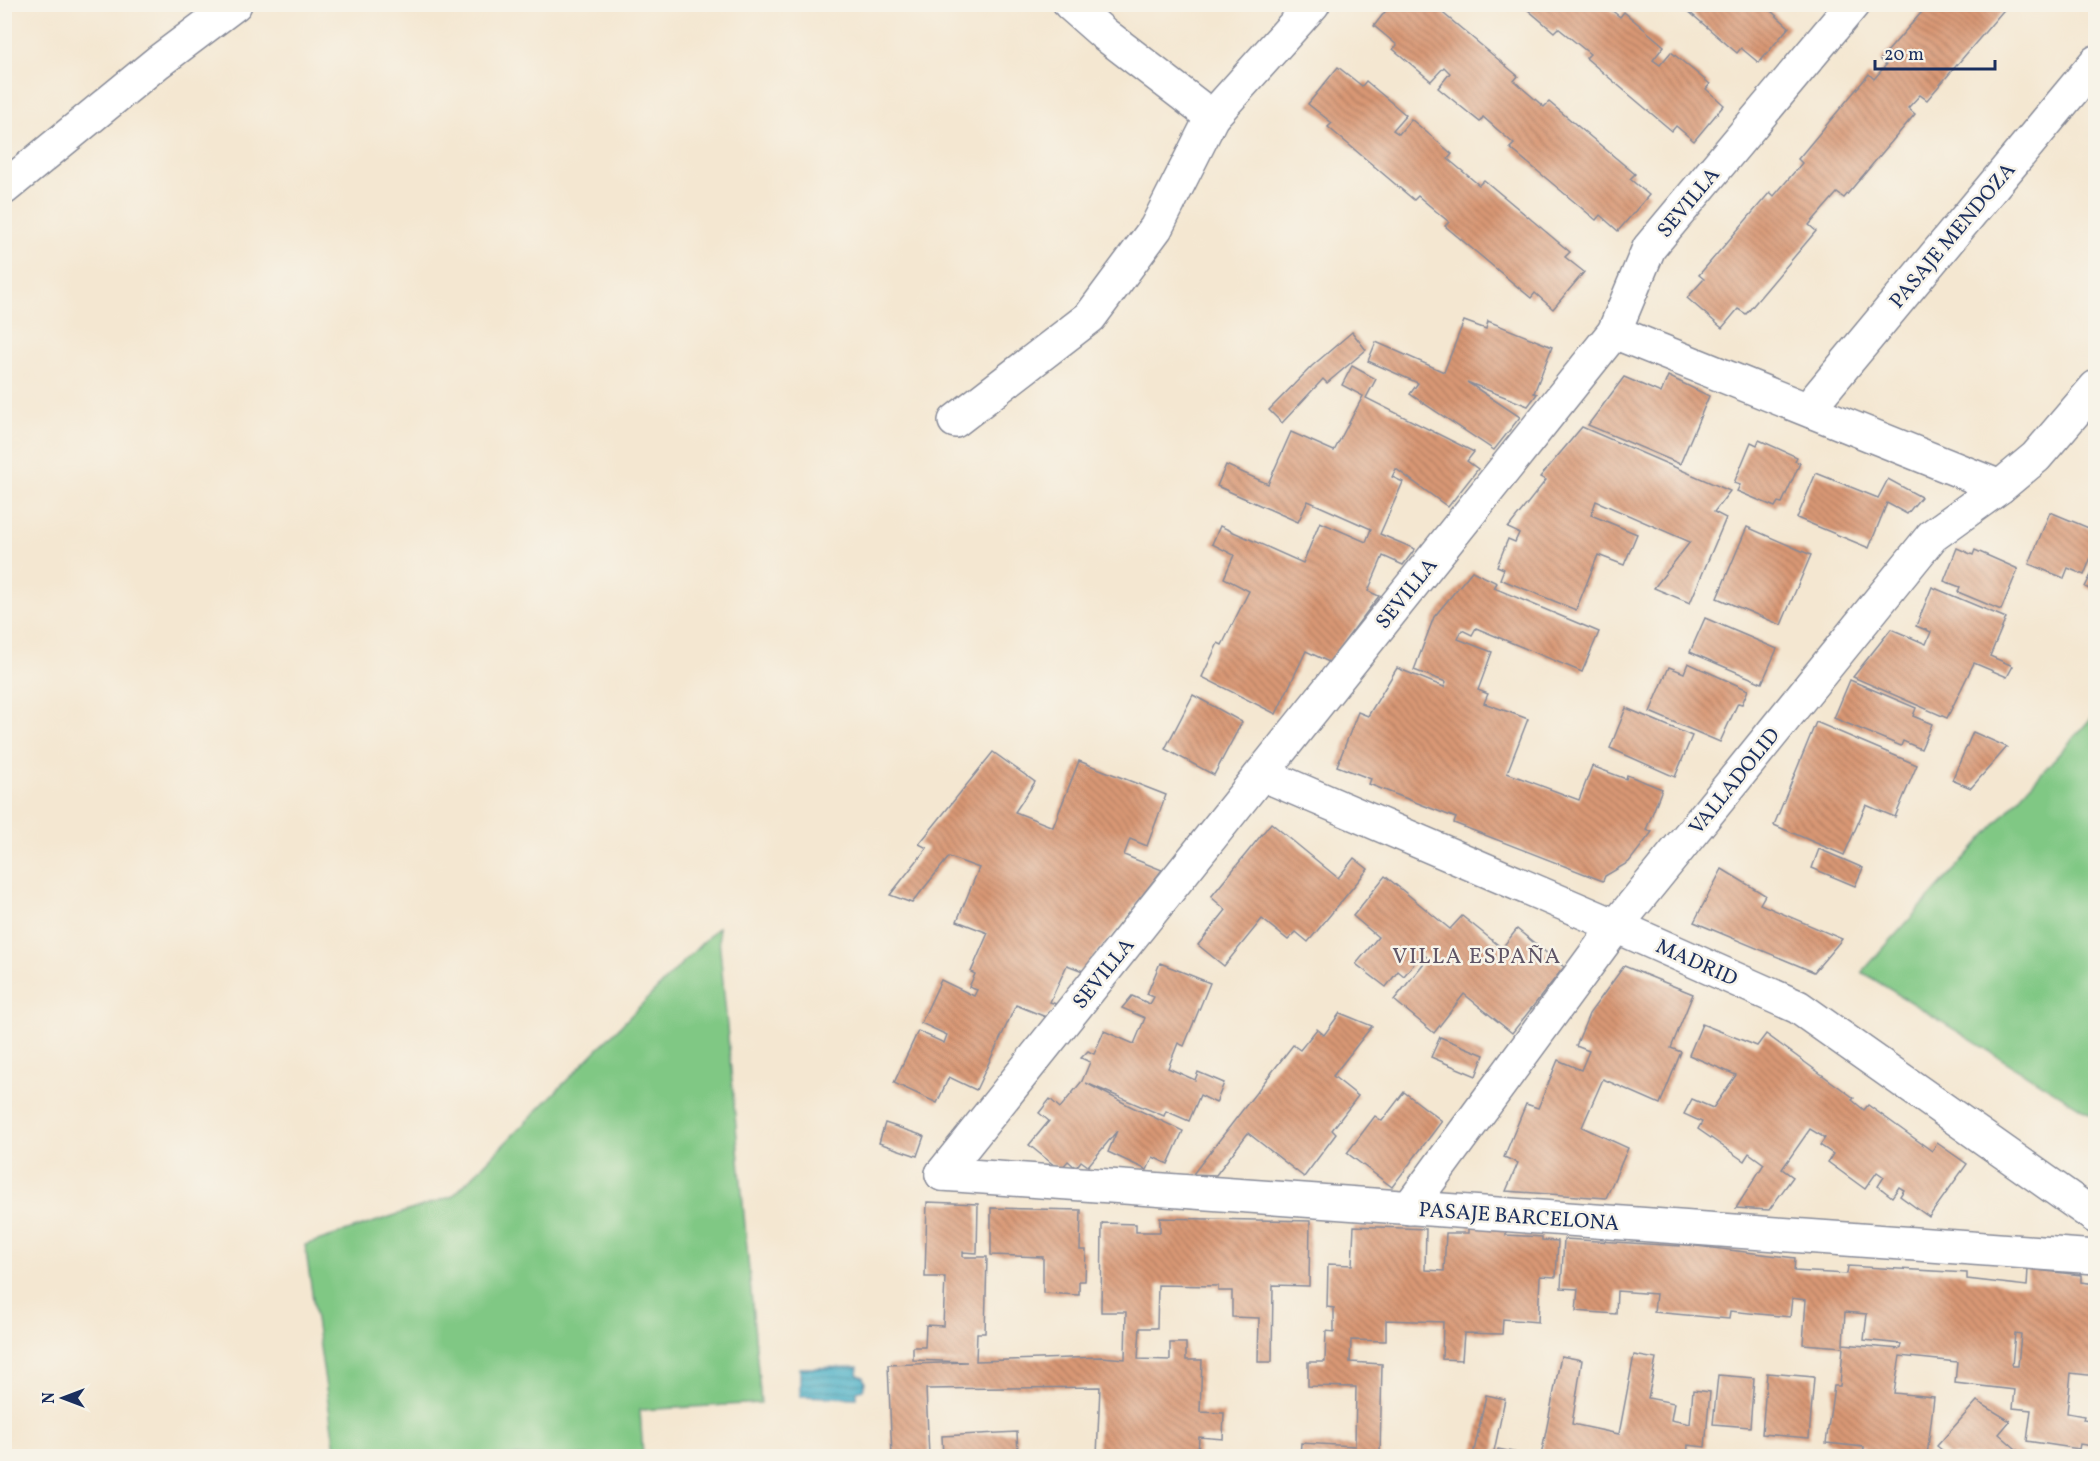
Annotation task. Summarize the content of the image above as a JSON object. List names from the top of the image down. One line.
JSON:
{"streets":{"street":["SEVILLA","PASAJE MENDOZA","VALLADOLID","MADRID","PASAJE BARCELONA"]},"crossings":[["SEVILLA","MADRID"],["SEVILLA","PASAJE BARCELONA"],["VALLADOLID","MADRID"],["VALLADOLID","PASAJE BARCELONA"]],"districts":["VILLA ESPAÑA"],"scale_bar":"20 m","north":"left"}
